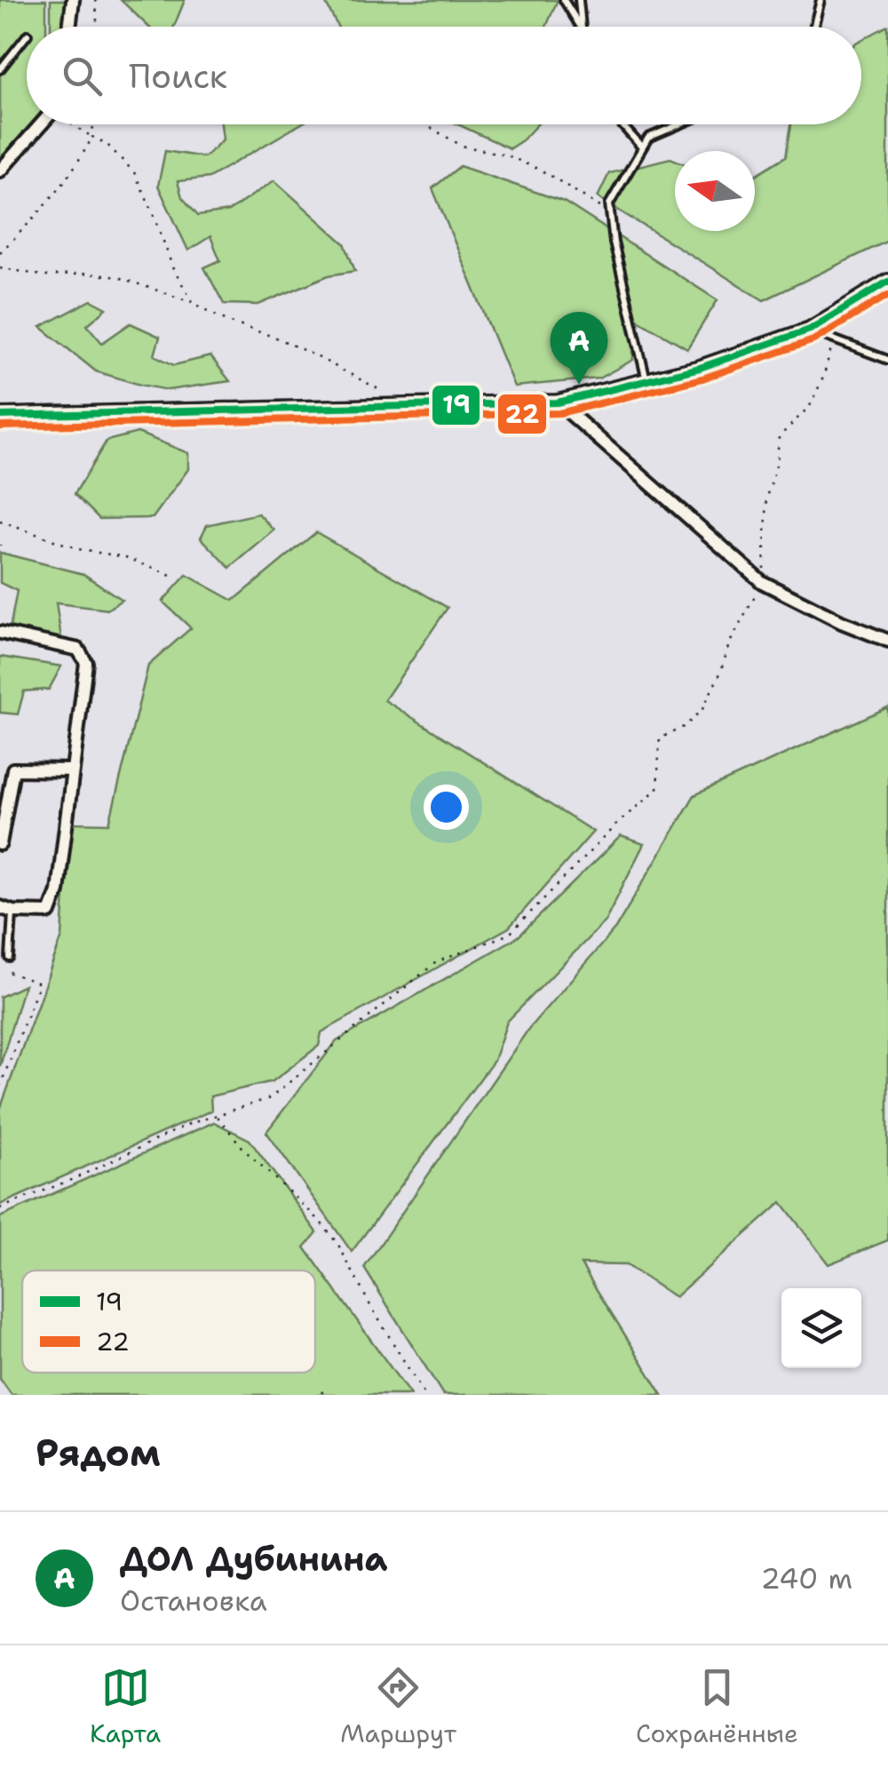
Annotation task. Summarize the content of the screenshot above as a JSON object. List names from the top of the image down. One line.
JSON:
{"lines":["transit line 19","transit line 22"],"legend":["19","22"],"north":"left","page":{"search":"Поиск","pins":"A","heading":"Рядом","list":[{"mark":"A","name":"ДОЛ Дубинина","note":"Остановка","value":"240 m"}],"nav":["Карта","Маршрут","Сохранённые"]}}
